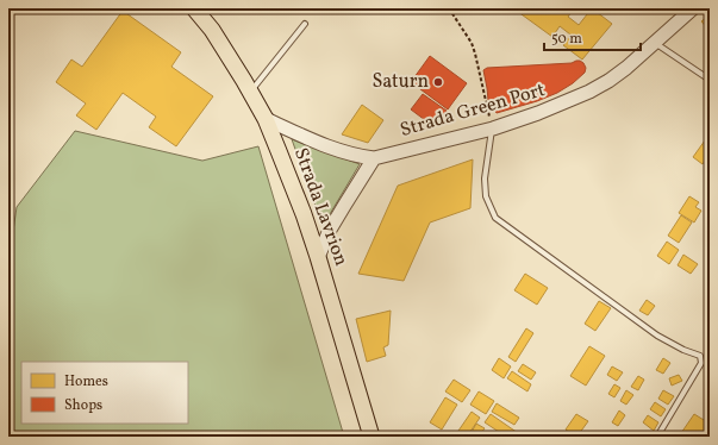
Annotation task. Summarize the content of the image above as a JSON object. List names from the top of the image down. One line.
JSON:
{"streets":{"main road":["Strada Lavrion"],"street":["Strada Green Port"]},"crossings":[["Strada Green Port","Strada Lavrion"]],"places":["Saturn"],"legend":["Homes","Shops"],"scale_bar":"50 m"}
